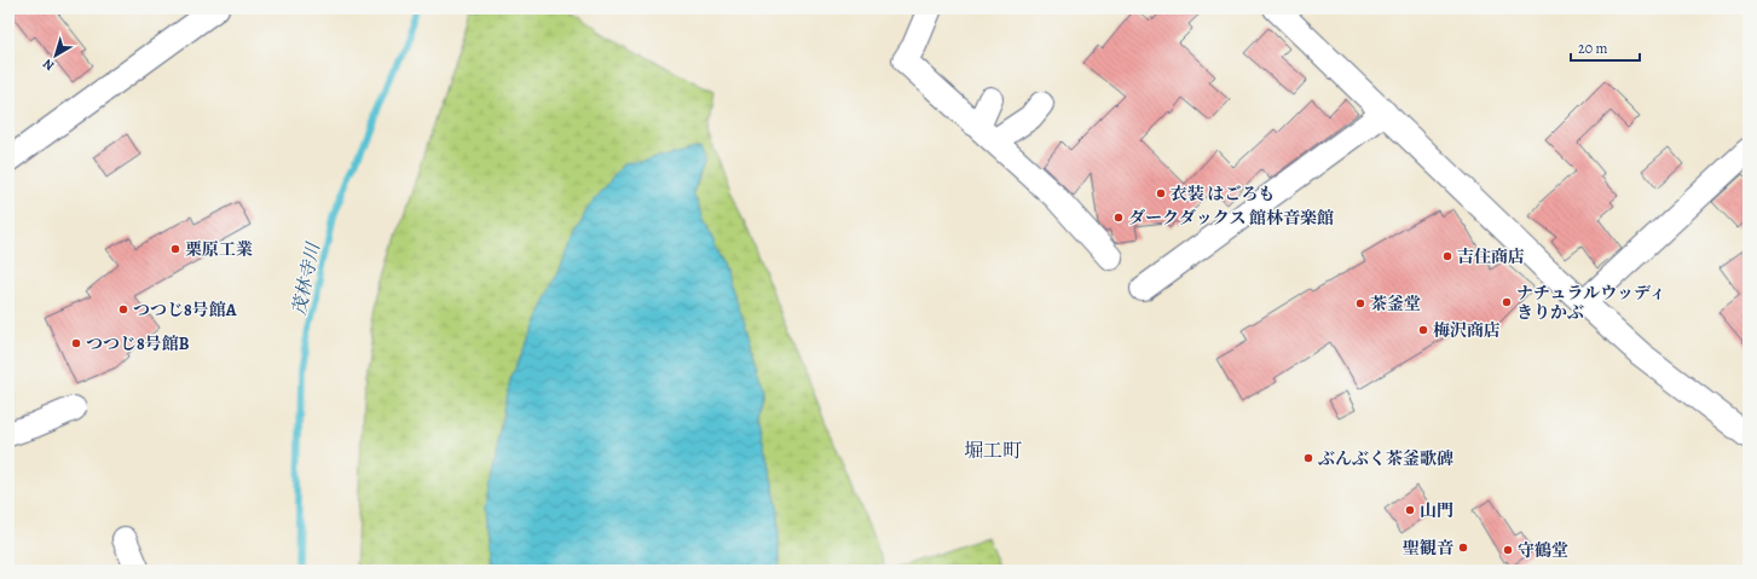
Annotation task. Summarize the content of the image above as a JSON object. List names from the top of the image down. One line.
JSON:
{"districts":["堀工町"],"water":["茂林寺川"],"places":["衣装 はごろも","ダークダックス 館林音楽館","栗原工業","吉住商店","ナチュラルウッディ きりかぶ","茶釜堂","つつじ8号館A","梅沢商店","つつじ8号館B","ぶんぶく茶釜歌碑","山門","聖観音","守鶴堂"],"scale_bar":"20 m","north":"bottom left"}
